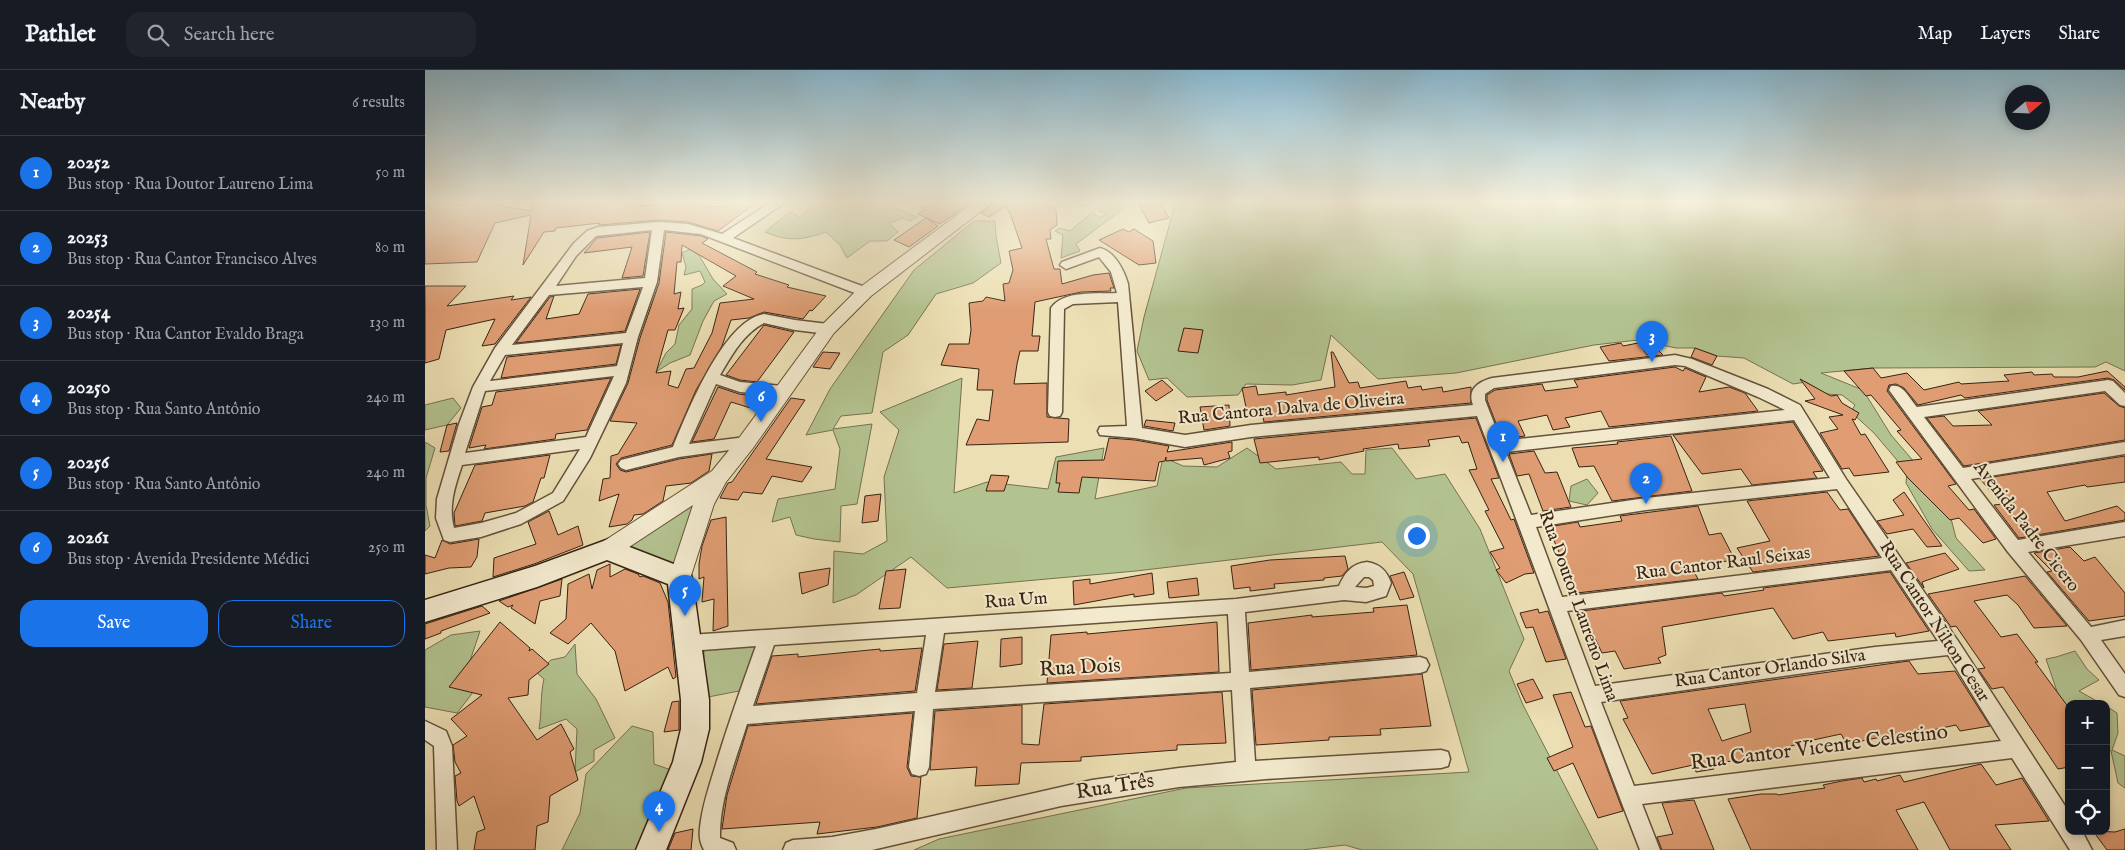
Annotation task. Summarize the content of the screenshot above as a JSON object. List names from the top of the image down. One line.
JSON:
{"streets":{"street":["Rua Cantora Dalva de Oliveira","Avenida Padre Cicero","Rua Cantor Raul Seixas","Rua Um","Rua Doutor Laureno Lima","Rua Cantor Nilton Cesar","Rua Dois","Rua Cantor Orlando Silva","Rua Cantor Vicente Celestino","Rua Três"]},"crossings":[["Rua Cantora Dalva de Oliveira","Rua Doutor Laureno Lima"],["Rua Cantor Raul Seixas","Rua Doutor Laureno Lima"],["Rua Cantor Raul Seixas","Rua Cantor Nilton Cesar"],["Rua Doutor Laureno Lima","Rua Cantor Nilton Cesar"],["Rua Doutor Laureno Lima","Rua Cantor Orlando Silva"],["Rua Doutor Laureno Lima","Rua Cantor Vicente Celestino"],["Rua Cantor Nilton Cesar","Rua Cantor Orlando Silva"],["Rua Cantor Nilton Cesar","Rua Cantor Vicente Celestino"]],"north":"right","page":{"header":"Pathlet","search":"Search here","nav":["Map","Layers","Share"],"heading":["Nearby","6 results"],"list":[{"mark":"1","name":"20252","note":"Bus stop · Rua Doutor Laureno Lima","value":"50 m"},{"mark":"2","name":"20253","note":"Bus stop · Rua Cantor Francisco Alves","value":"80 m"},{"mark":"3","name":"20254","note":"Bus stop · Rua Cantor Evaldo Braga","value":"130 m"},{"mark":"4","name":"20250","note":"Bus stop · Rua Santo Antônio","value":"240 m"},{"mark":"5","name":"20256","note":"Bus stop · Rua Santo Antônio","value":"240 m"},{"mark":"6","name":"20261","note":"Bus stop · Avenida Presidente Médici","value":"250 m"}],"pins":["3","6","1","2","5","4"],"buttons":["Save","Share"],"map_buttons":["+","−"]}}
